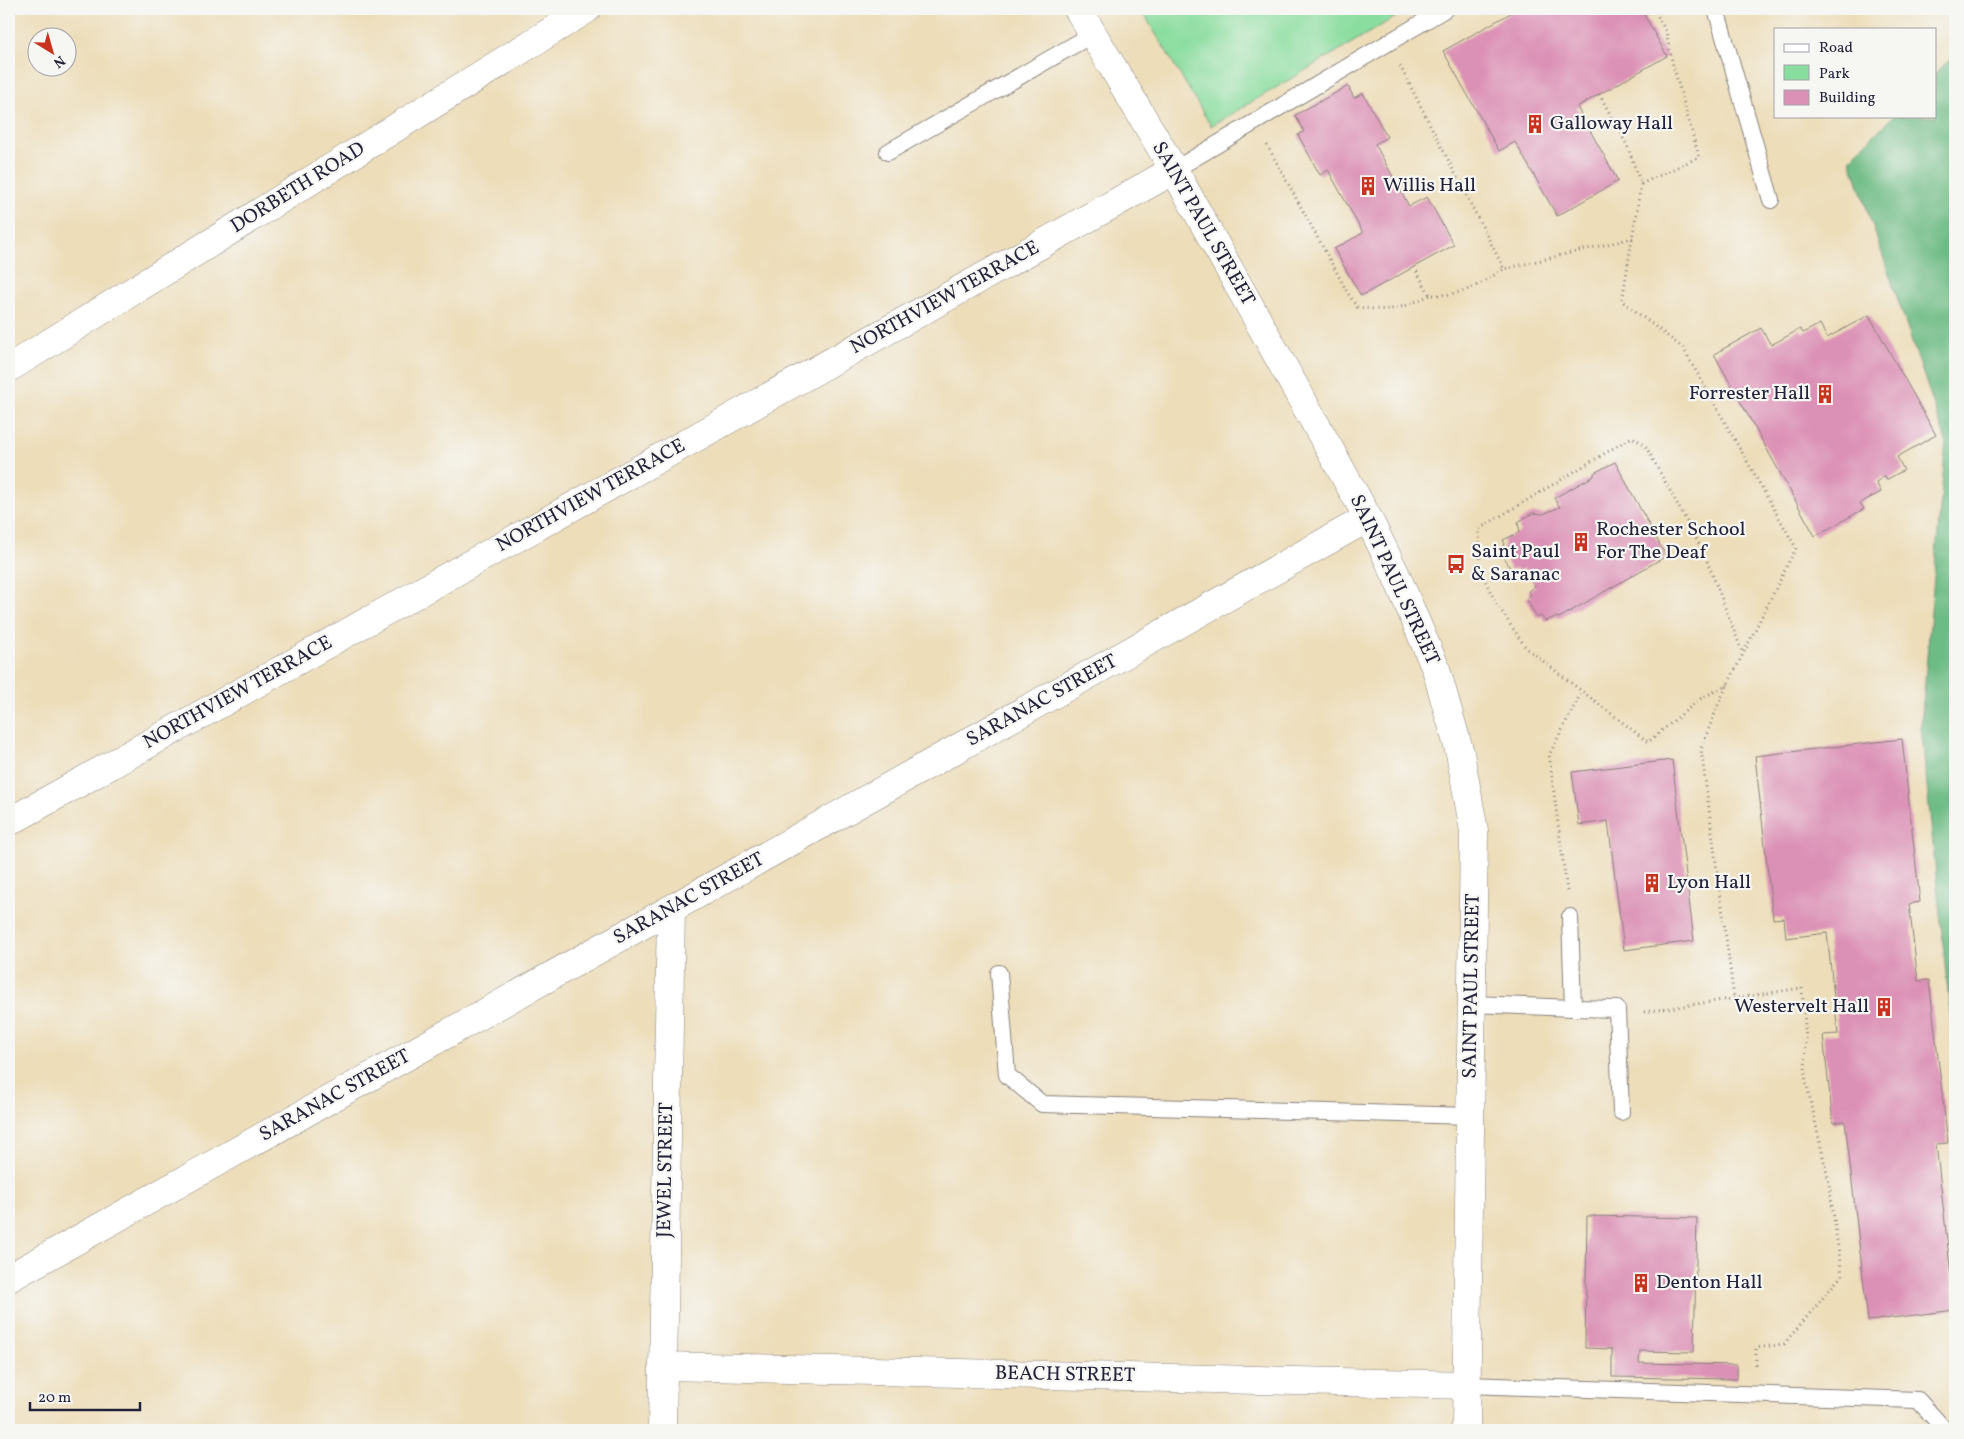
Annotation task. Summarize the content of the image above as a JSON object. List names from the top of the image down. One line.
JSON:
{"streets":{"street":["DORBETH ROAD","SAINT PAUL STREET","NORTHVIEW TERRACE","SARANAC STREET","JEWEL STREET","BEACH STREET"]},"crossings":[["SAINT PAUL STREET","NORTHVIEW TERRACE"],["SAINT PAUL STREET","SARANAC STREET"],["SAINT PAUL STREET","BEACH STREET"],["SARANAC STREET","JEWEL STREET"],["JEWEL STREET","BEACH STREET"]],"places":{"building":["Galloway Hall","Willis Hall","Forrester Hall","Rochester School For The Deaf","Lyon Hall","Westervelt Hall","Denton Hall"],"bus stop":["Saint Paul & Saranac"]},"legend":["Road","Park","Building"],"scale_bar":"20 m","north":"bottom right"}
